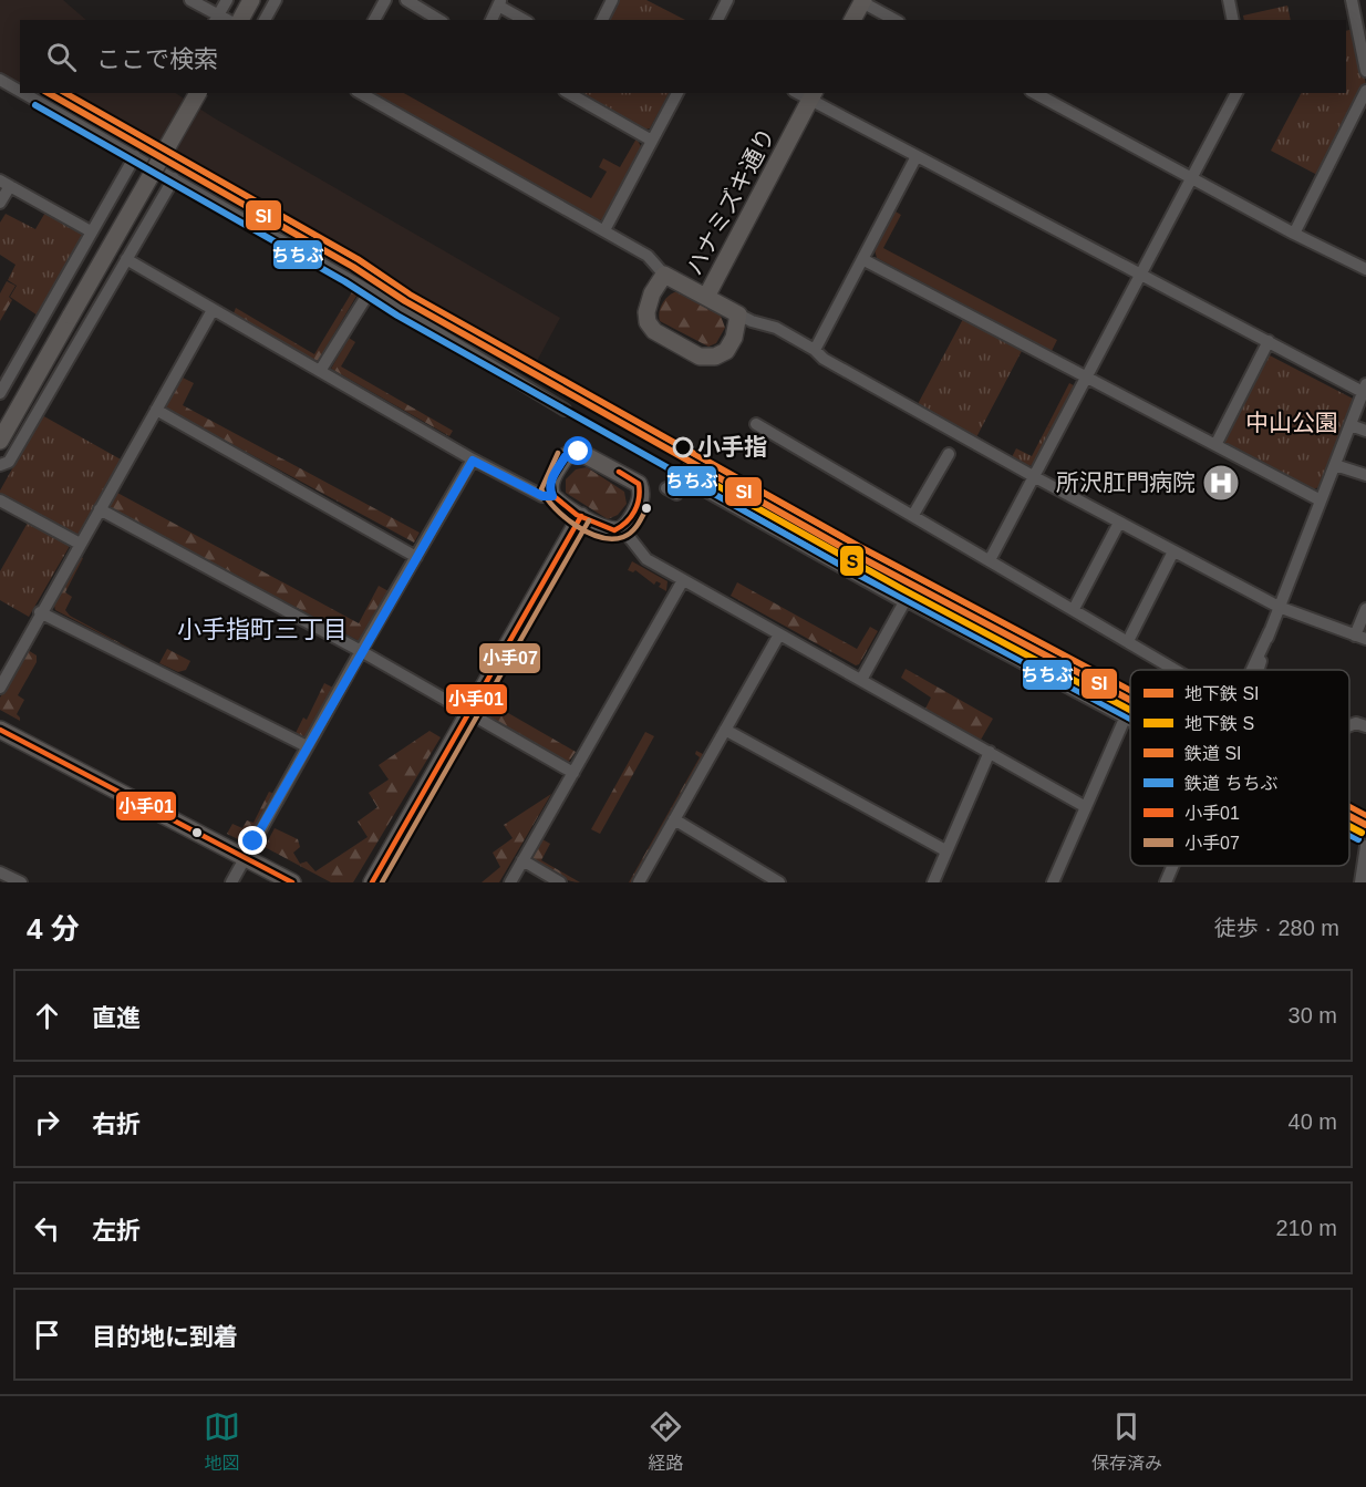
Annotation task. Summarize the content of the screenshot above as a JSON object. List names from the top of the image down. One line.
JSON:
{"streets":{"street":["ハナミズキ通り"]},"districts":["小手指町三丁目"],"parks":["中山公園"],"places":{"other":["小手指"],"hospital":["所沢肛門病院"]},"lines":["metro line SI","rail line SI","rail line ちちぶ","transit line 小手07","transit line 小手01","metro line S"],"legend":["地下鉄 SI","地下鉄 S","鉄道 SI","鉄道 ちちぶ","小手01","小手07"],"page":{"search":"ここで検索","heading":["4 分","徒歩 · 280 m"],"list":[["直進","30 m"],["右折","40 m"],["左折","210 m"],"目的地に到着"],"nav":["地図","経路","保存済み"]}}
